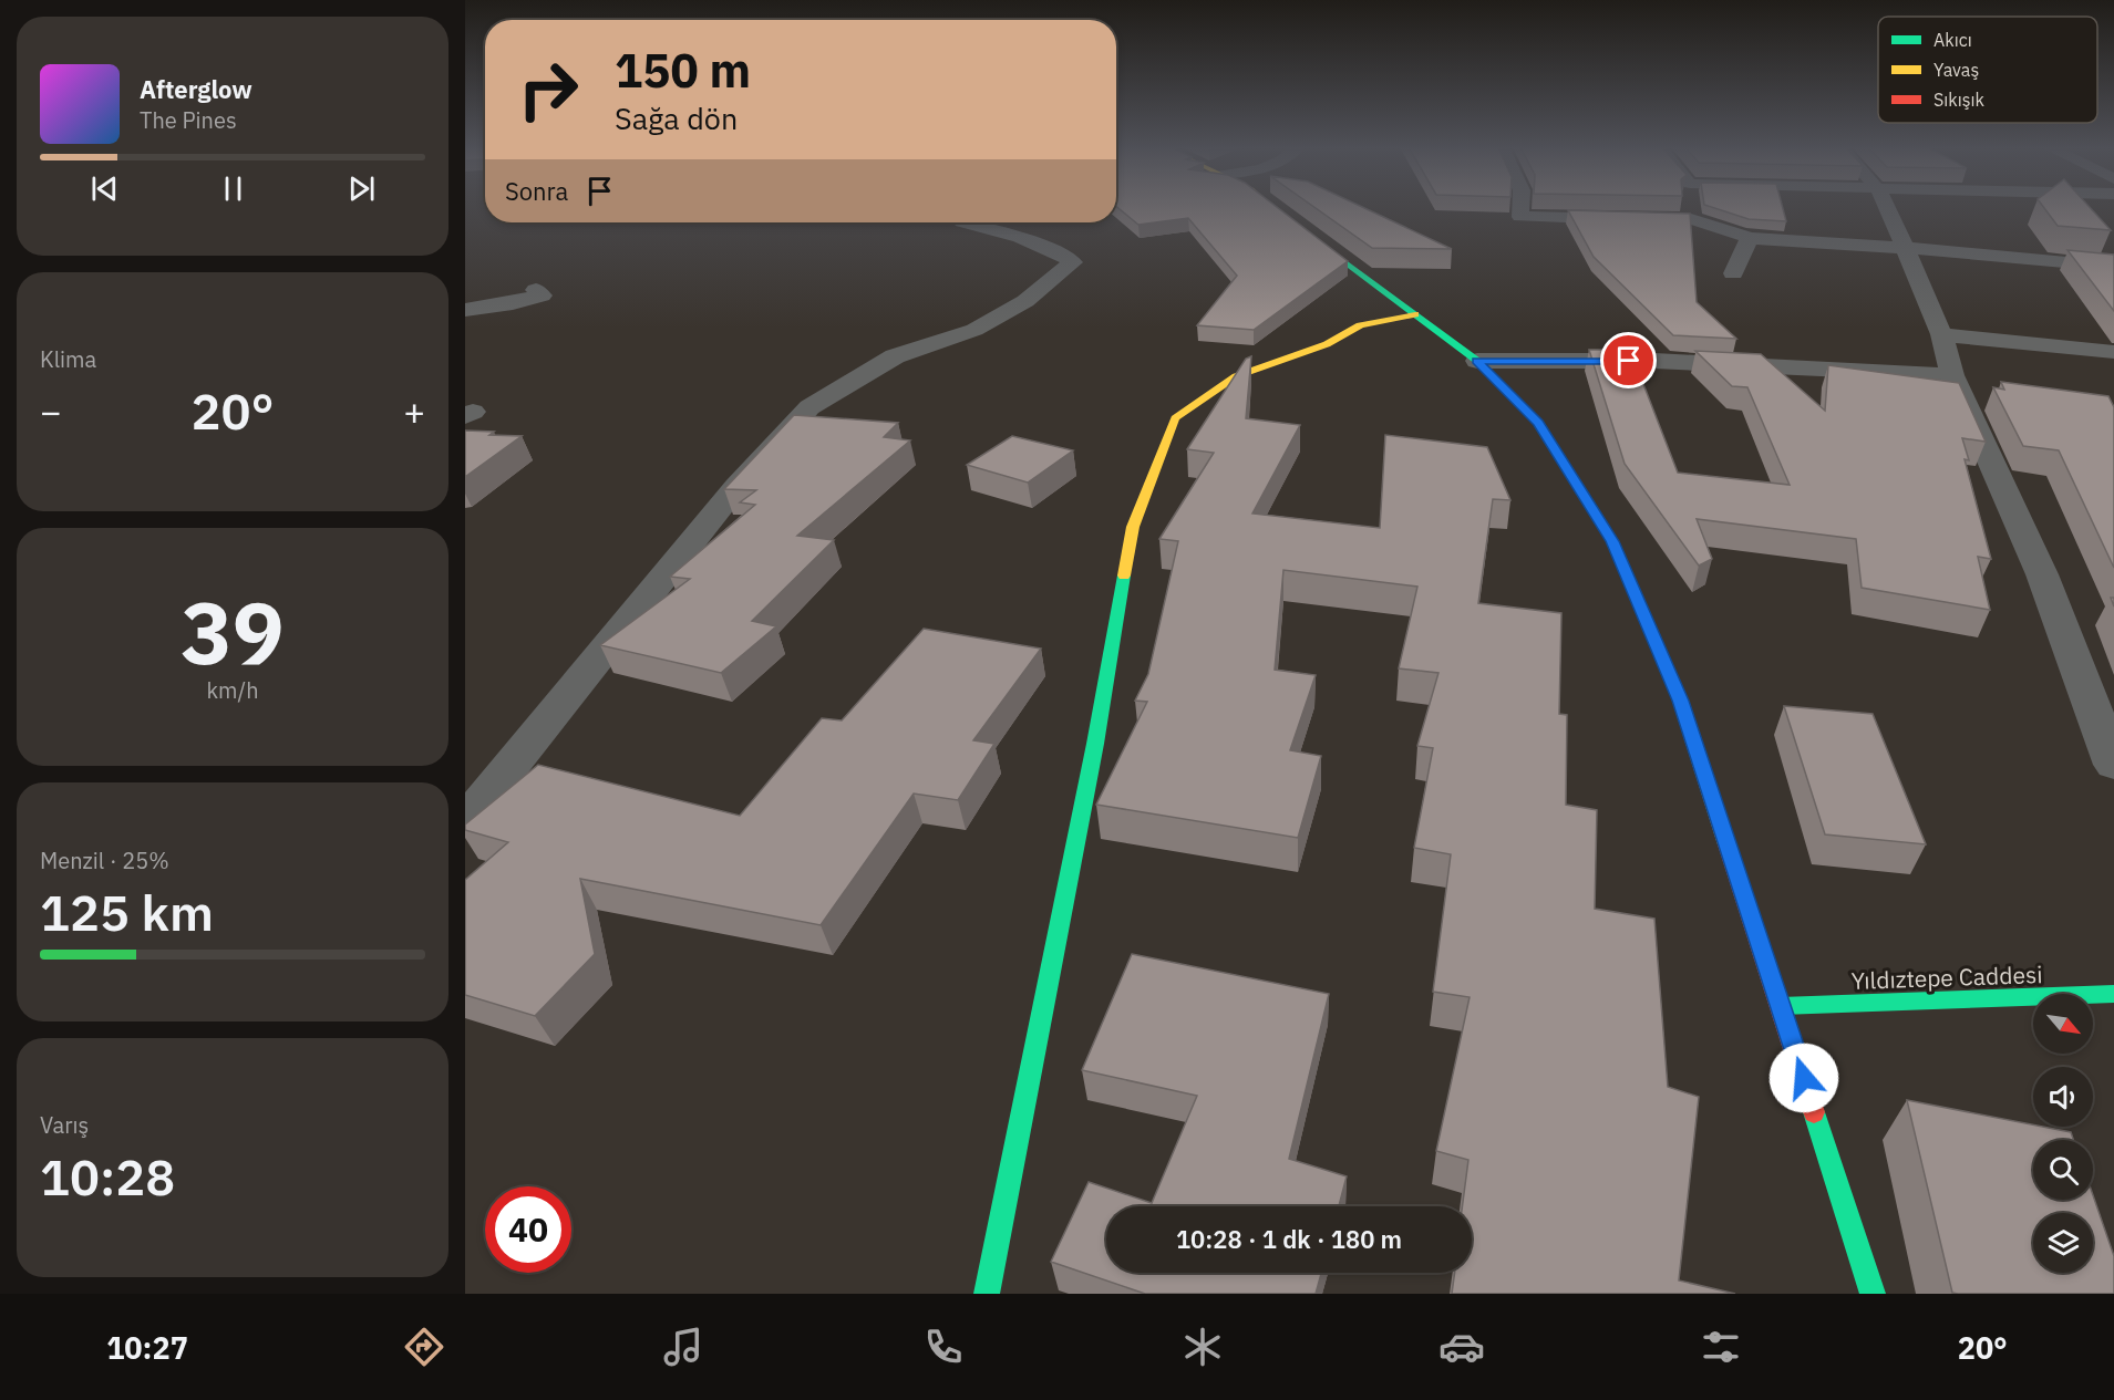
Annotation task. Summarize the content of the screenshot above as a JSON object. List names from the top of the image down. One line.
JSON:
{"streets":{"street":["Yıldıztepe Caddesi"]},"legend":["Akıcı","Yavaş","Sıkışık"],"north":"bottom right","page":{"turn":["150 m","Sağa dön"],"song":["Afterglow","The Pines"],"then":"Sonra","tile":["Klima",["39","km/h"],["Menzil · 25%","125 km"],["Varış","10:28"]],"heat":["−","20°","+"],"limit":"40","trip":"10:28 · 1 dk · 180 m","tabs":["10:27","20°"]}}
